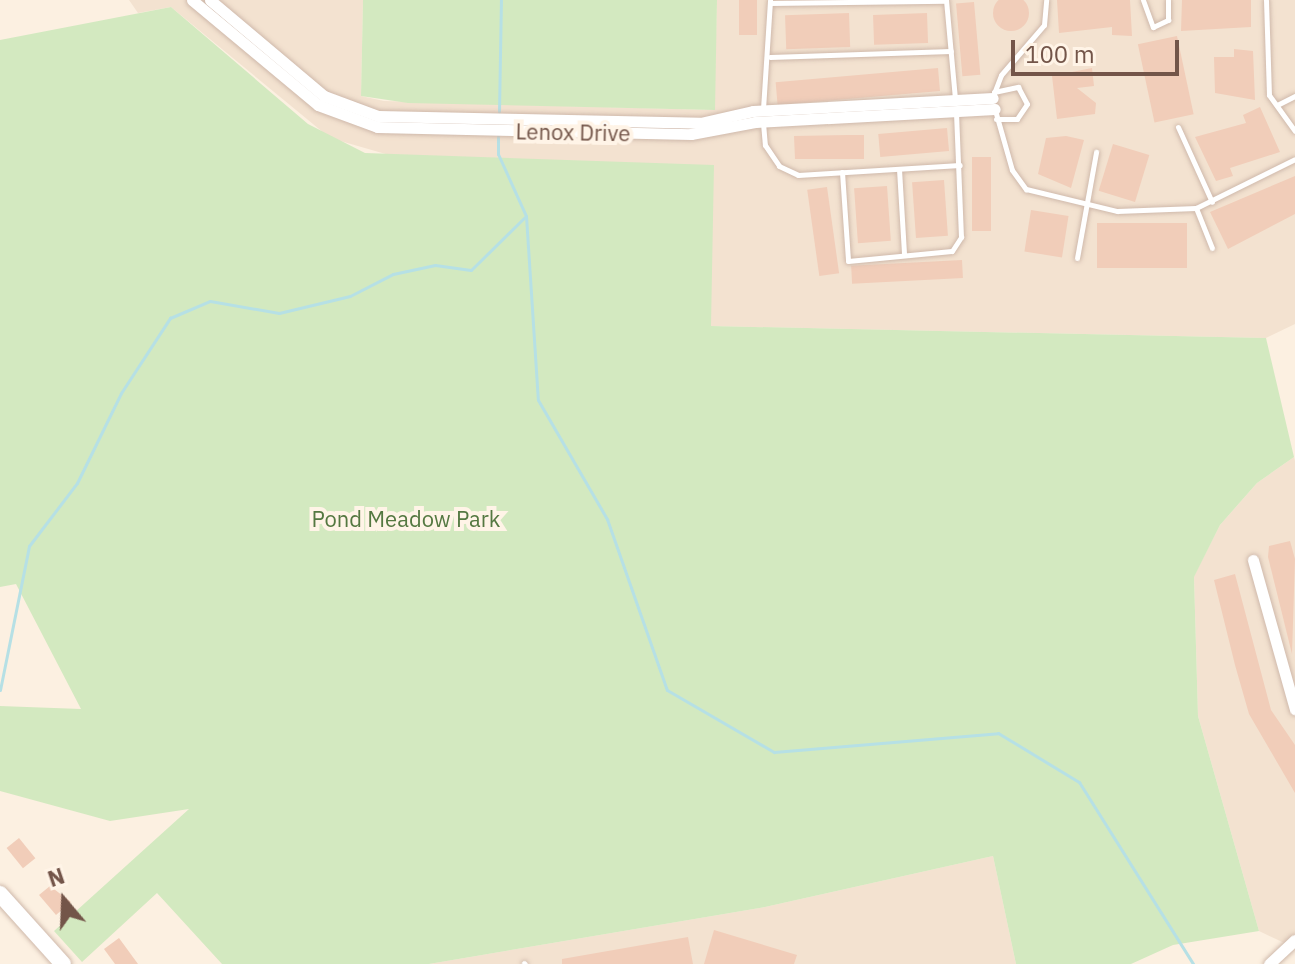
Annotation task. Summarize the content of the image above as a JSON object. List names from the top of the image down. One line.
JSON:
{"streets":{"street":["Lenox Drive"]},"parks":["Pond Meadow Park"],"scale_bar":"100 m","north":"top"}
